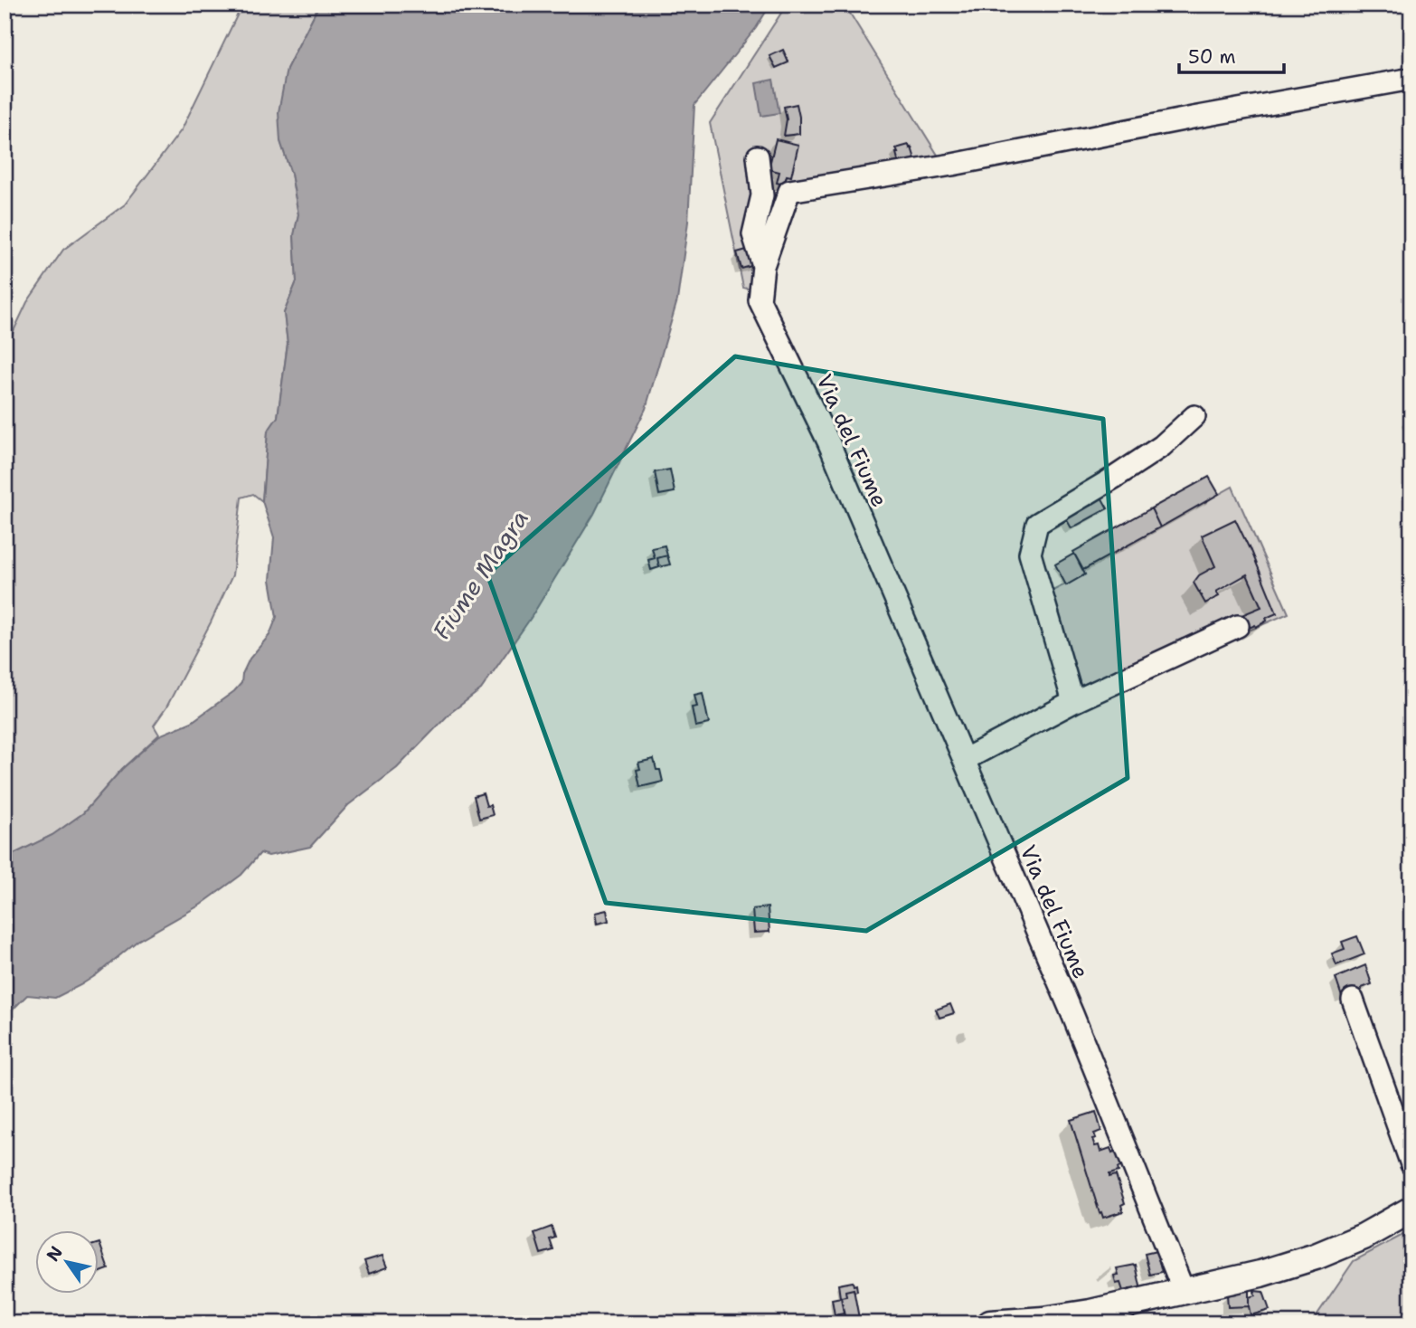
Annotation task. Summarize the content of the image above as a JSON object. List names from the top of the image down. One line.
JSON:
{"streets":{"street":["Via del Fiume"]},"water":["Fiume Magra"],"scale_bar":"50 m","north":"top left"}
